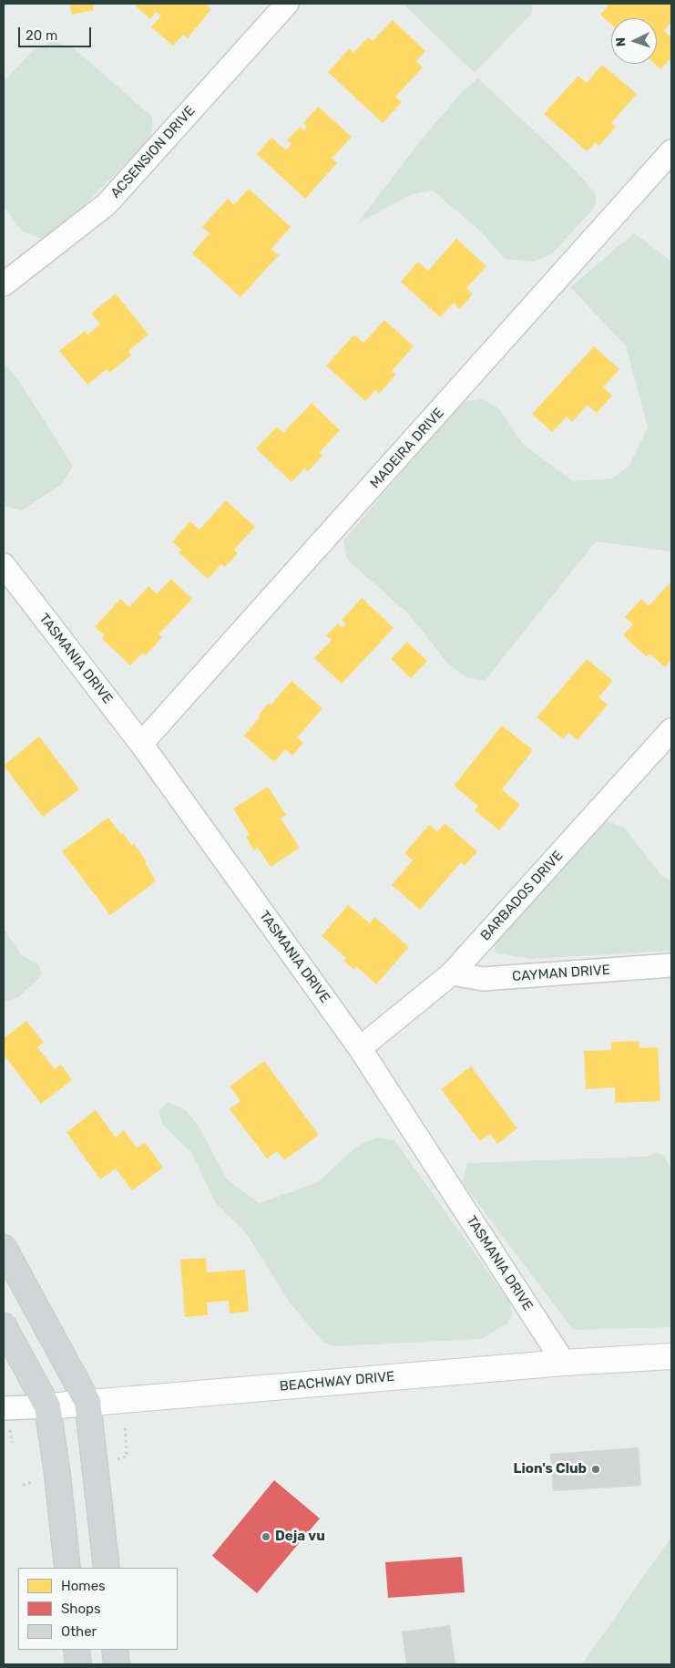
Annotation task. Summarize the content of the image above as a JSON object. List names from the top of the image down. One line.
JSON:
{"streets":{"street":["ACSENSION DRIVE","MADEIRA DRIVE","TASMANIA DRIVE","BARBADOS DRIVE","CAYMAN DRIVE","BEACHWAY DRIVE"]},"crossings":[["MADEIRA DRIVE","TASMANIA DRIVE"],["TASMANIA DRIVE","BARBADOS DRIVE"],["TASMANIA DRIVE","BEACHWAY DRIVE"],["BARBADOS DRIVE","CAYMAN DRIVE"]],"places":["Lion's Club","Deja vu"],"legend":["Homes","Shops","Other"],"scale_bar":"20 m","north":"left"}
